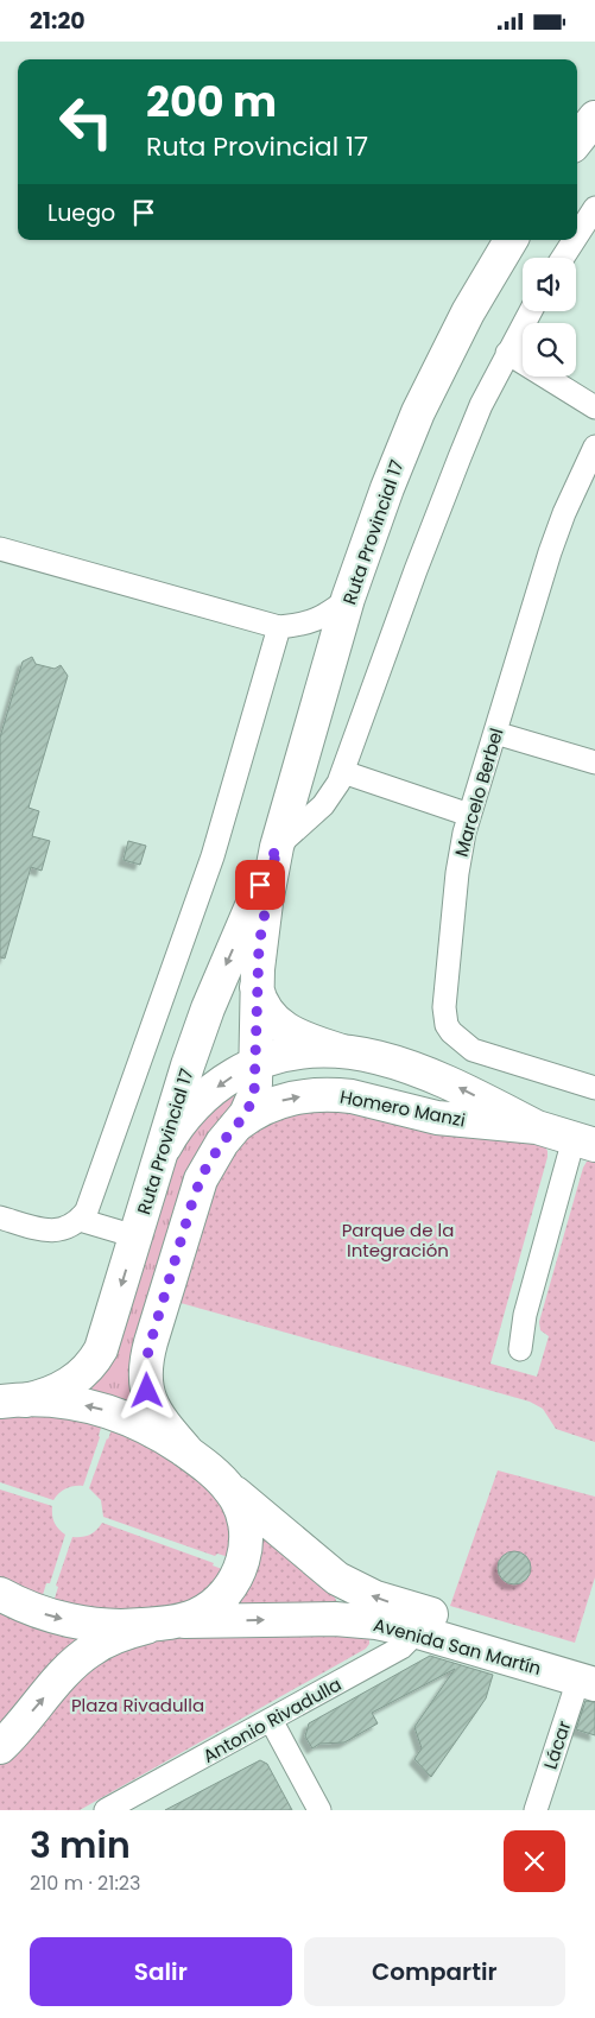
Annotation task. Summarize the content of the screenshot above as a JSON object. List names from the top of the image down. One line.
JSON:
{"streets":{"main road":["Ruta Provincial 17","Homero Manzi","Avenida San Martín"],"street":["Marcelo Berbel","Antonio Rivadulla","Lácar"]},"crossings":[["Ruta Provincial 17","Homero Manzi"],["Ruta Provincial 17","Avenida San Martín"],["Avenida San Martín","Antonio Rivadulla"],["Avenida San Martín","Lácar"]],"parks":["Parque de la Integración","Plaza Rivadulla"],"page":{"status":"21:20","turn":["200 m","Ruta Provincial 17"],"then":"Luego","heading":["3 min","210 m · 21:23"],"buttons":["Salir","Compartir"]}}
